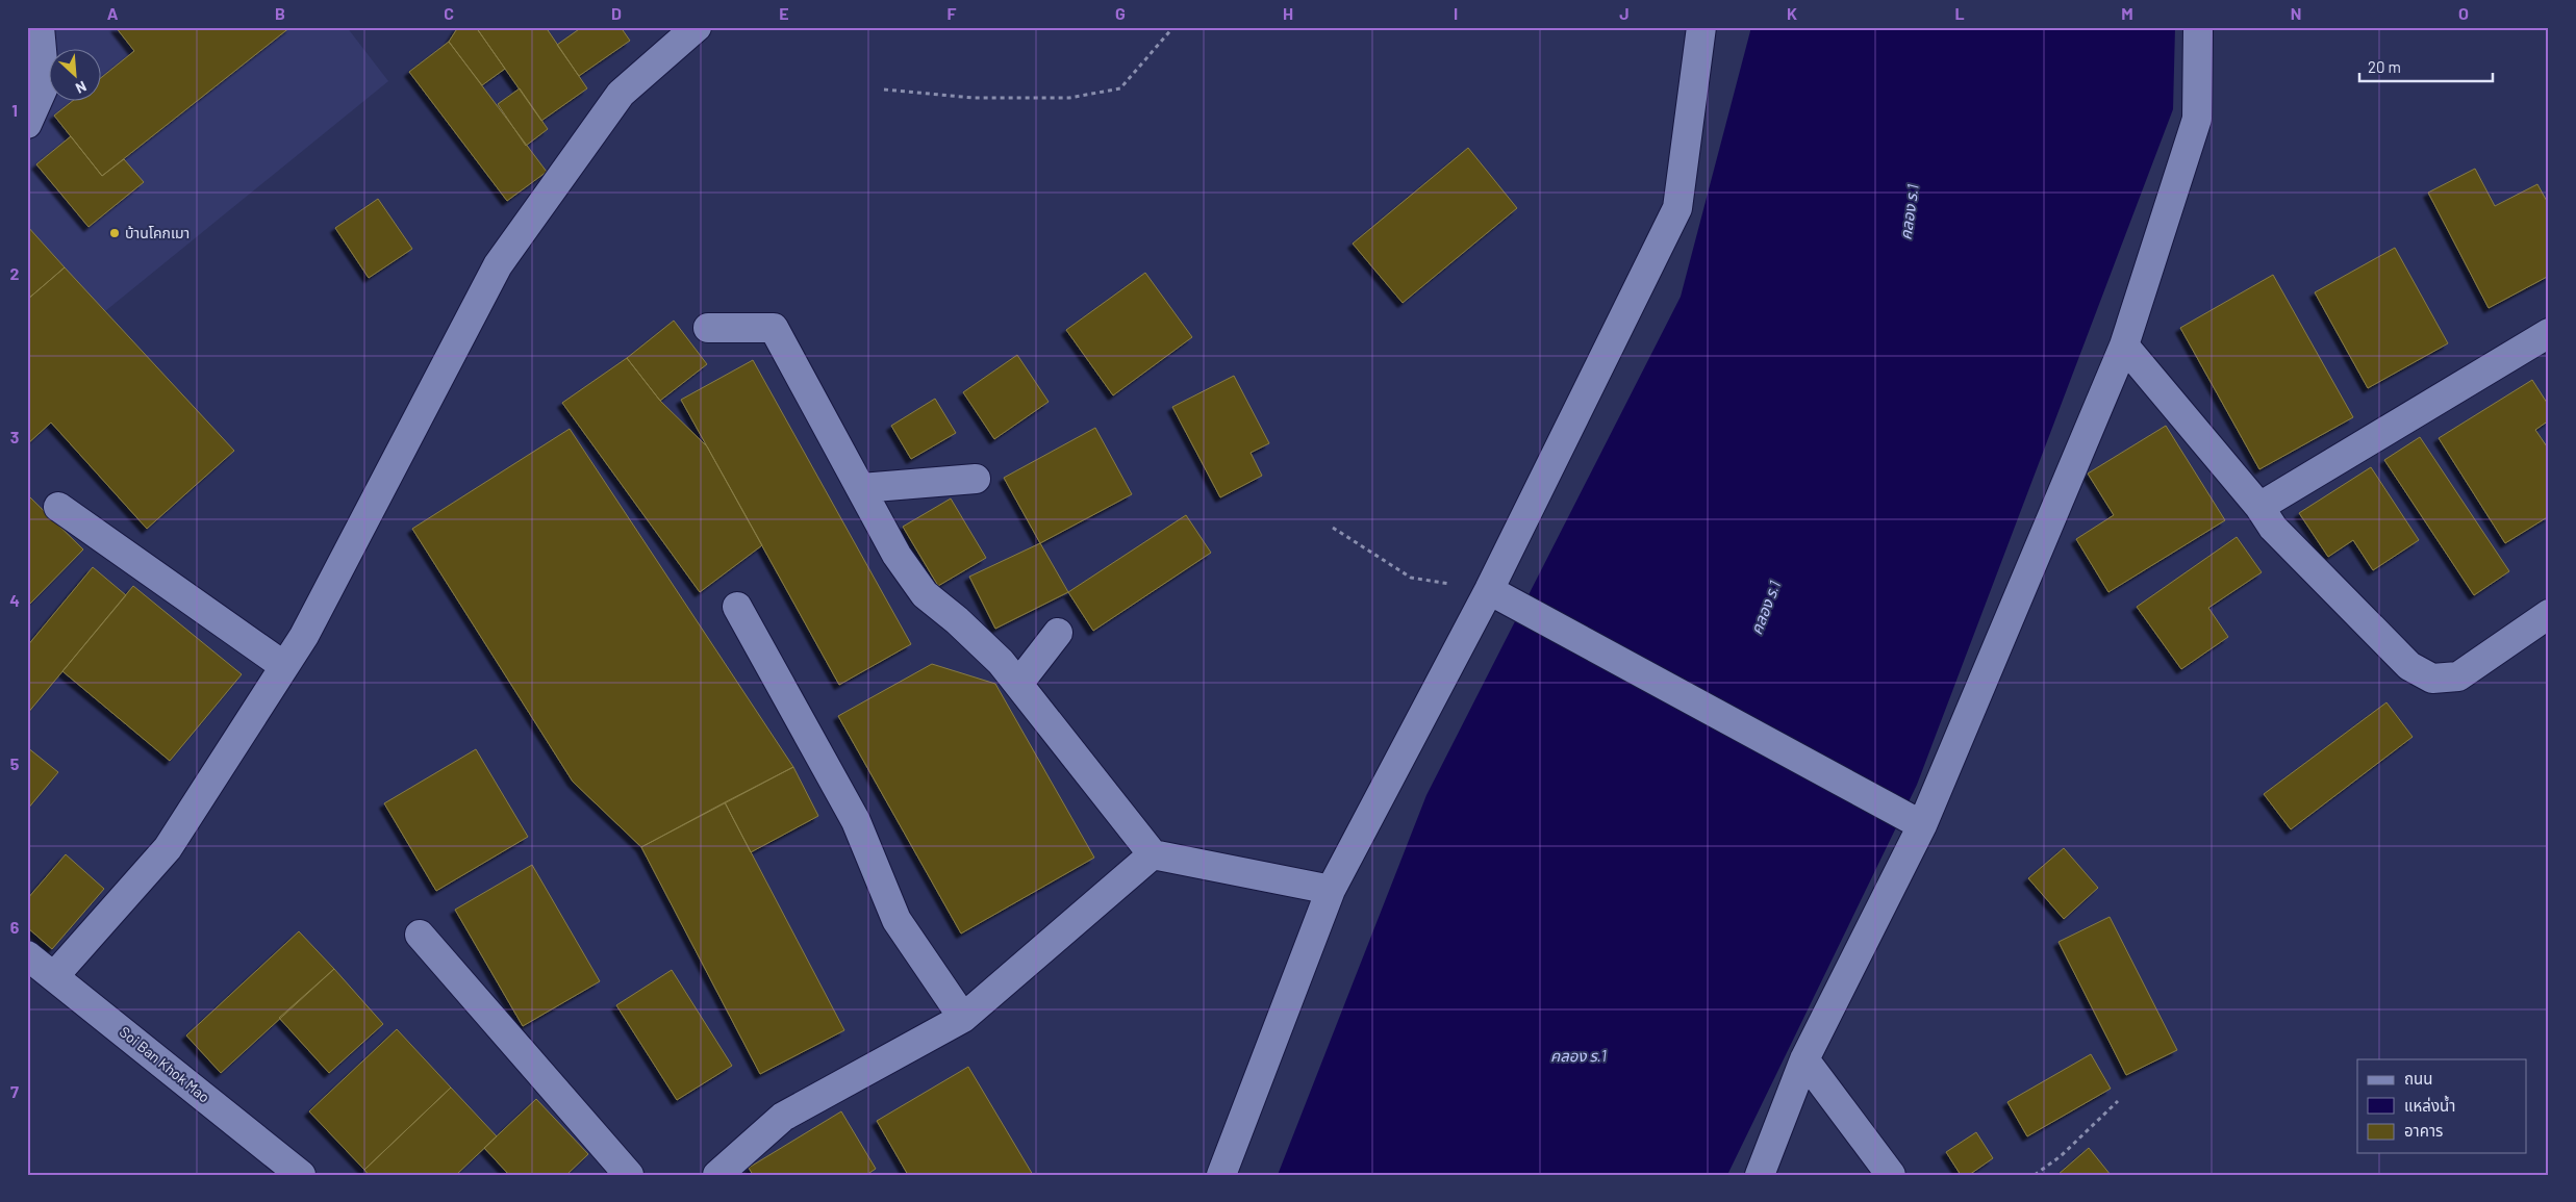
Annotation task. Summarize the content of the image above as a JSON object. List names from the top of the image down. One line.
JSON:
{"streets":{"street":["Soi Ban Khok Mao"]},"water":["คลอง ร.1"],"places":["บ้านโคกเมา"],"legend":["ถนน","แหล่งน้ำ","อาคาร"],"scale_bar":"20 m","north":"bottom right","grid":{"columns":["A","B","C","D","E","F","G","H","I","J","K","L","M","N","O"],"rows":["1","2","3","4","5","6","7"]}}
